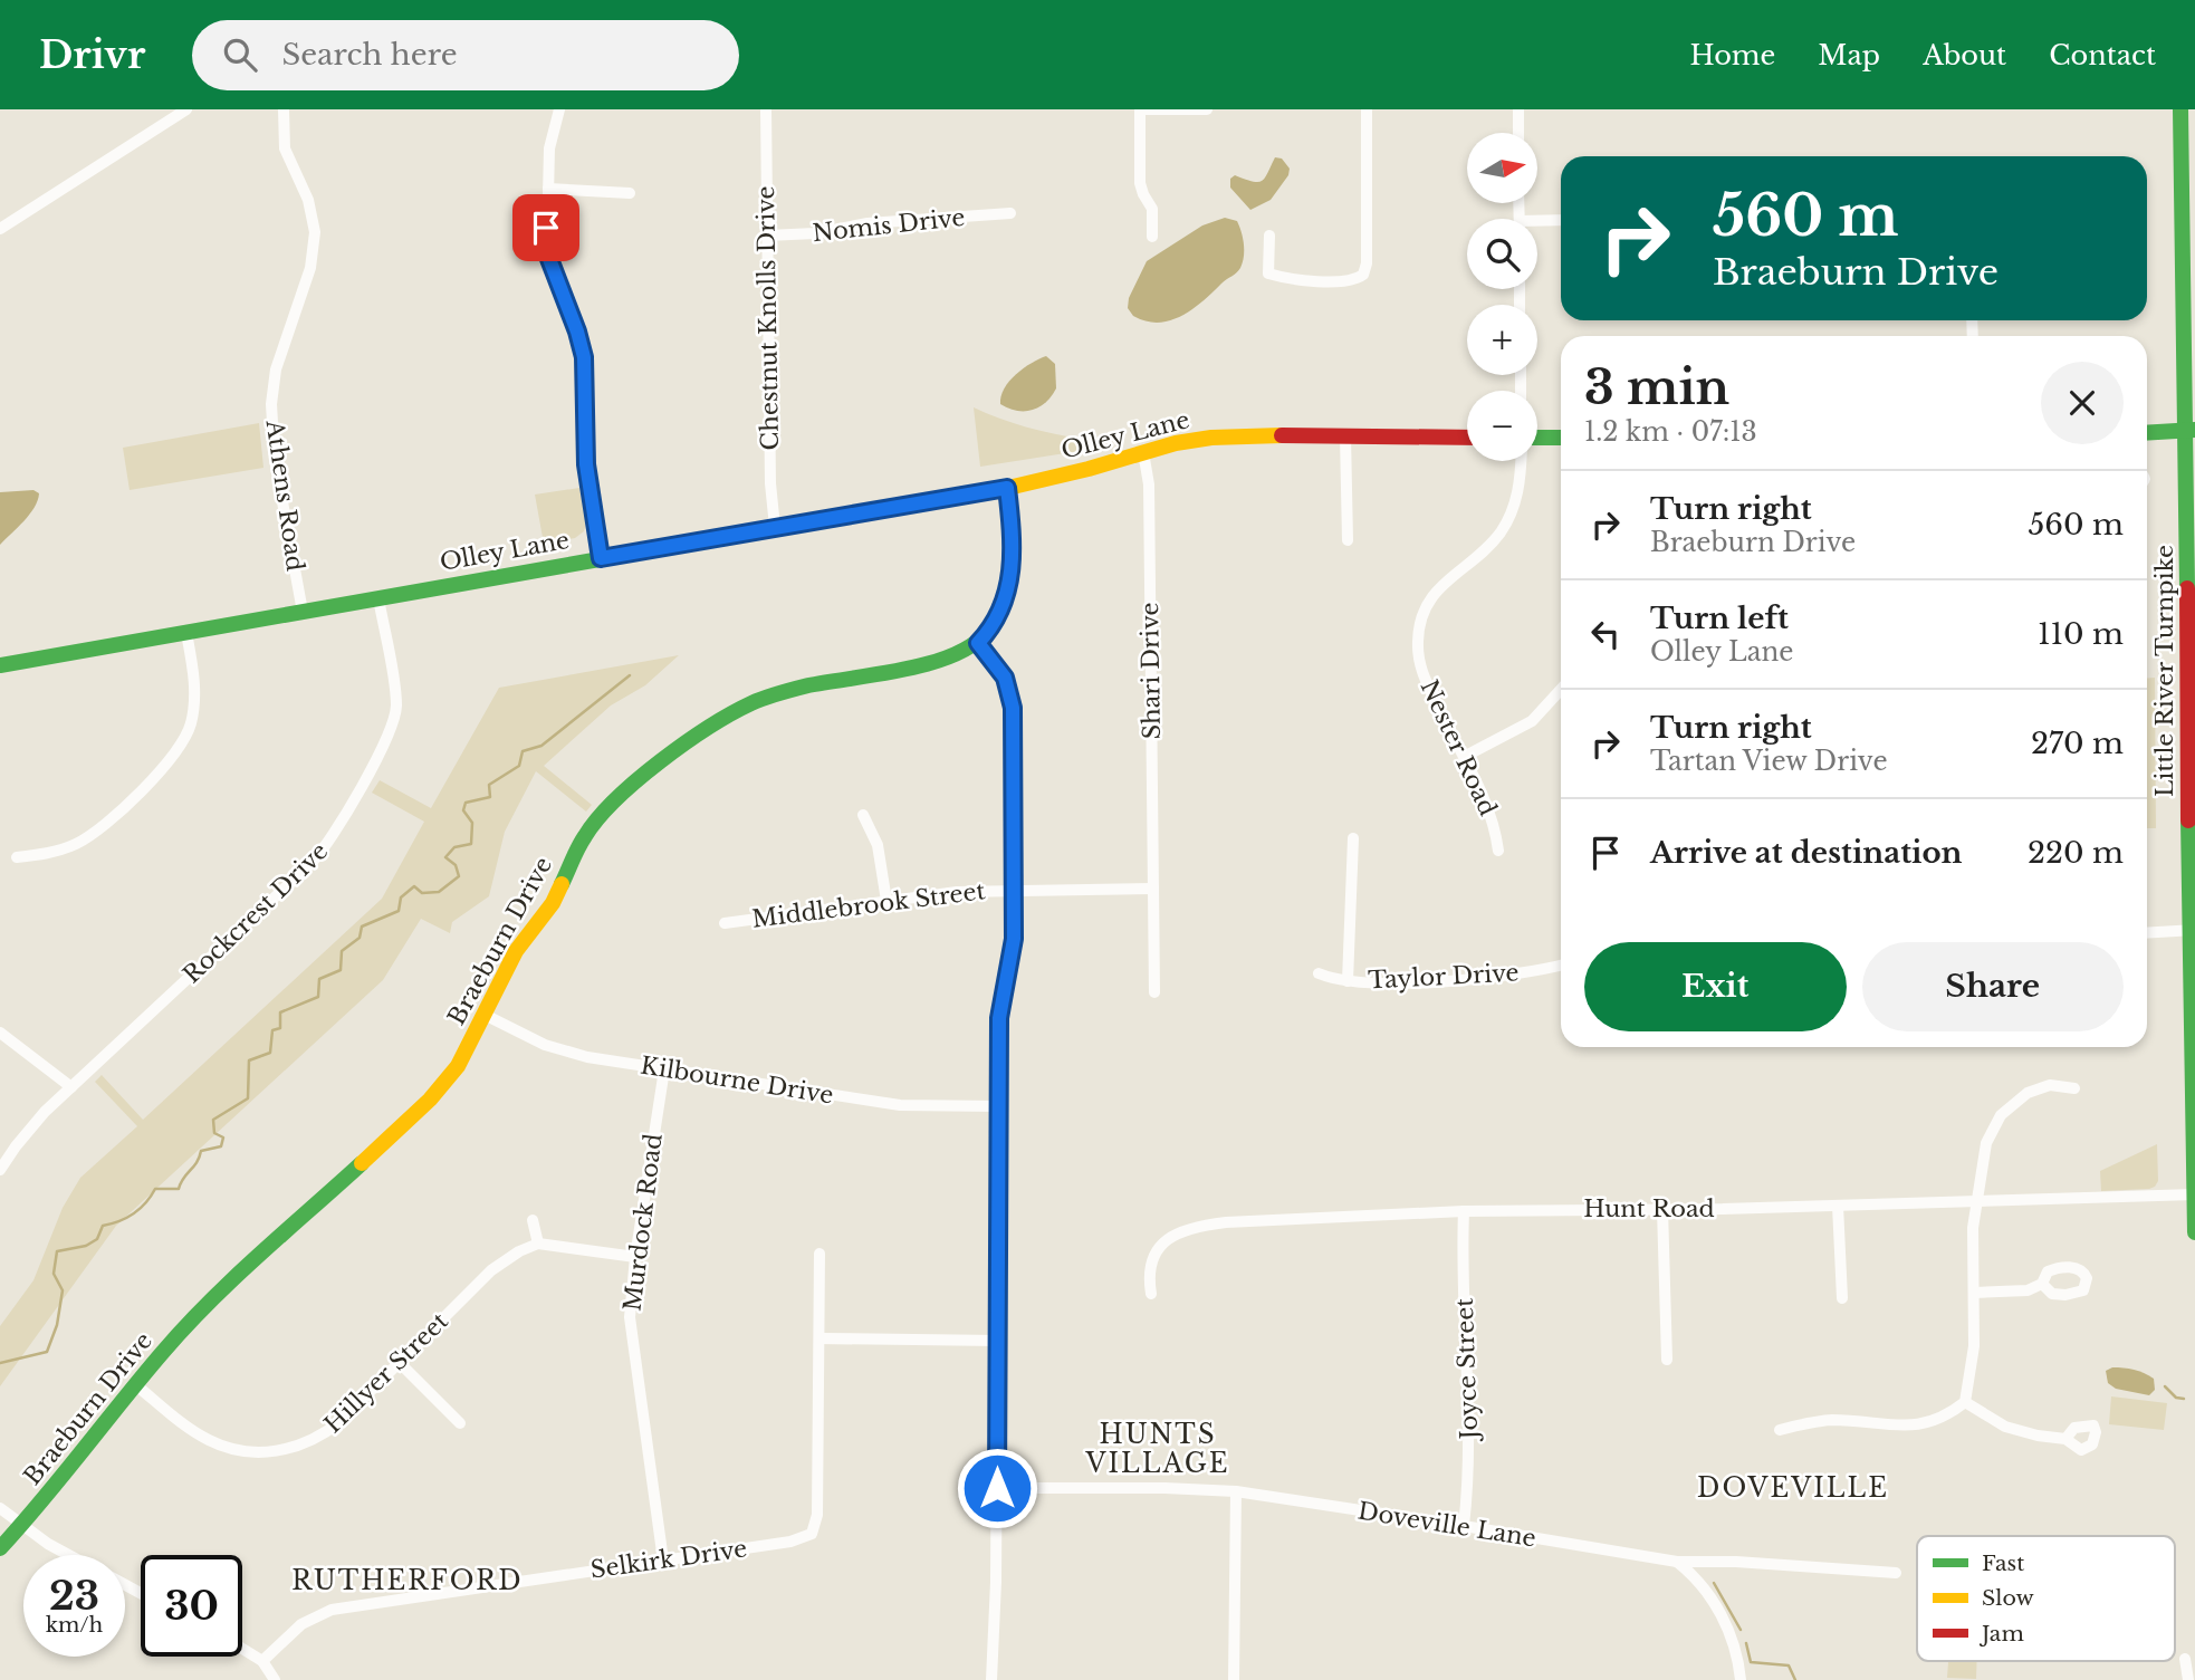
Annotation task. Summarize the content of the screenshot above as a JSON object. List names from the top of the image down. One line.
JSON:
{"streets":{"main road":["Olley Lane","Little River Turnpike","Braeburn Drive"],"street":["Nomis Drive","Chestnut Knolls Drive","Athens Road","Shari Drive","Nester Road","Middlebrook Street","Rockcrest Drive","Taylor Drive","Kilbourne Drive","Hunt Road","Murdock Road","Joyce Street","Hillyer Street","Doveville Lane","Selkirk Drive"]},"crossings":[["Nomis Drive","Chestnut Knolls Drive"],["Chestnut Knolls Drive","Olley Lane"],["Olley Lane","Athens Road"],["Olley Lane","Shari Drive"],["Olley Lane","Rockcrest Drive"],["Olley Lane","Braeburn Drive"],["Shari Drive","Middlebrook Street"],["Little River Turnpike","Hunt Road"],["Braeburn Drive","Kilbourne Drive"],["Braeburn Drive","Hillyer Street"],["Kilbourne Drive","Murdock Road"],["Hunt Road","Joyce Street"],["Murdock Road","Selkirk Drive"],["Joyce Street","Doveville Lane"]],"districts":["HUNTS VILLAGE","DOVEVILLE","RUTHERFORD"],"legend":["Fast","Slow","Jam"],"north":"right","page":{"header":"Drivr","search":"Search here","nav":["Home","Map","About","Contact"],"map_buttons":["+","−"],"turn":["560 m","Braeburn Drive"],"heading":["3 min","1.2 km · 07:13"],"list":[{"name":"Turn right","note":"Braeburn Drive","value":"560 m"},{"name":"Turn left","note":"Olley Lane","value":"110 m"},{"name":"Turn right","note":"Tartan View Drive","value":"270 m"},{"name":"Arrive at destination","value":"220 m"}],"buttons":["Exit","Share"],"speed":"23 km/h","limit":"30"}}
